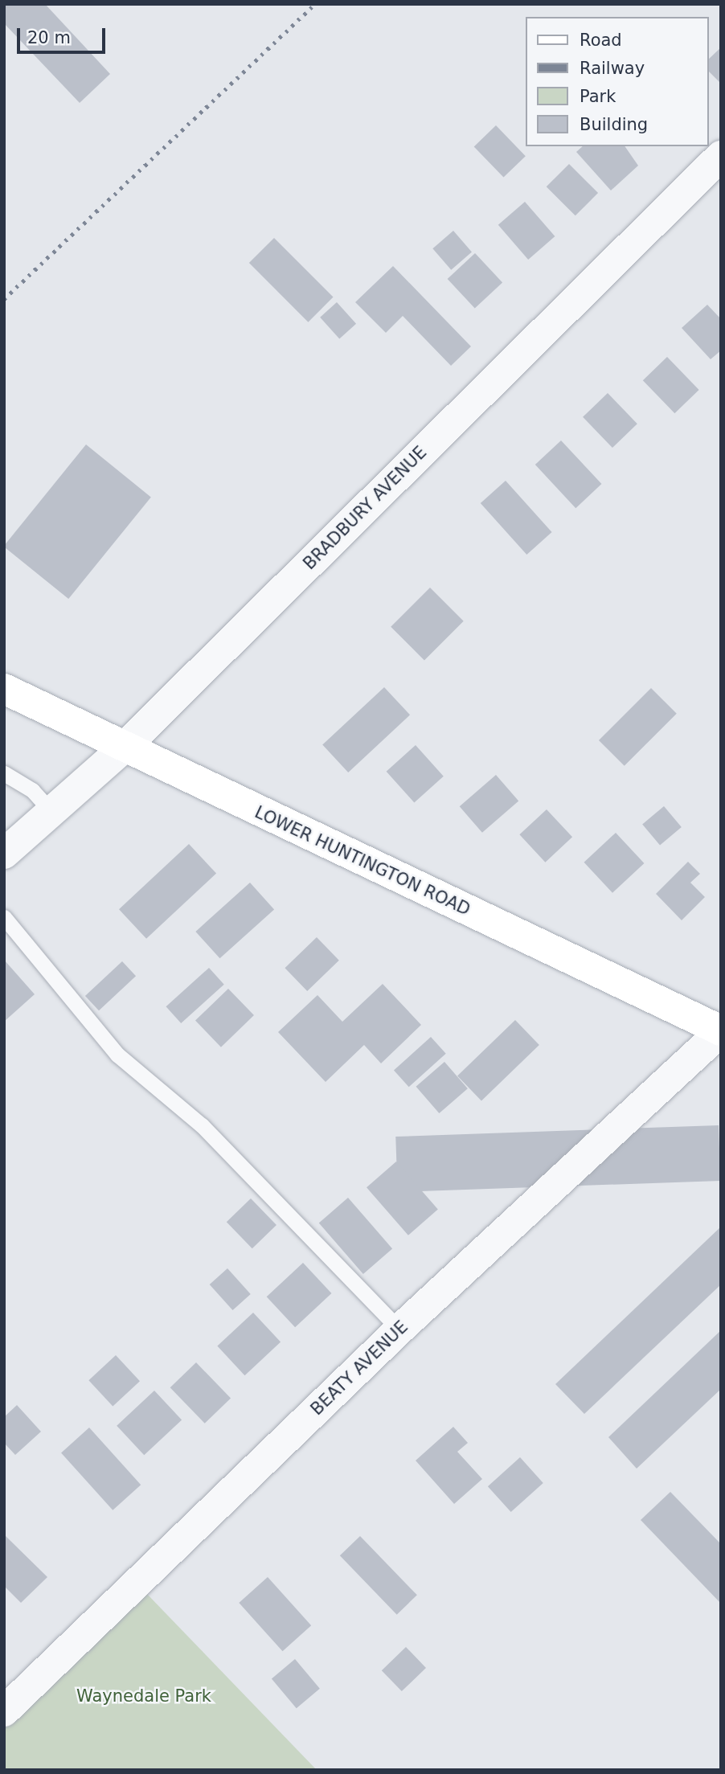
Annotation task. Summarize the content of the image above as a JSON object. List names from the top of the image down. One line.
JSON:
{"streets":{"main road":["LOWER HUNTINGTON ROAD"],"street":["BRADBURY AVENUE","BEATY AVENUE"]},"crossings":[["BRADBURY AVENUE","LOWER HUNTINGTON ROAD"],["LOWER HUNTINGTON ROAD","BEATY AVENUE"]],"parks":["Waynedale Park"],"legend":["Road","Railway","Park","Building"],"scale_bar":"20 m"}
